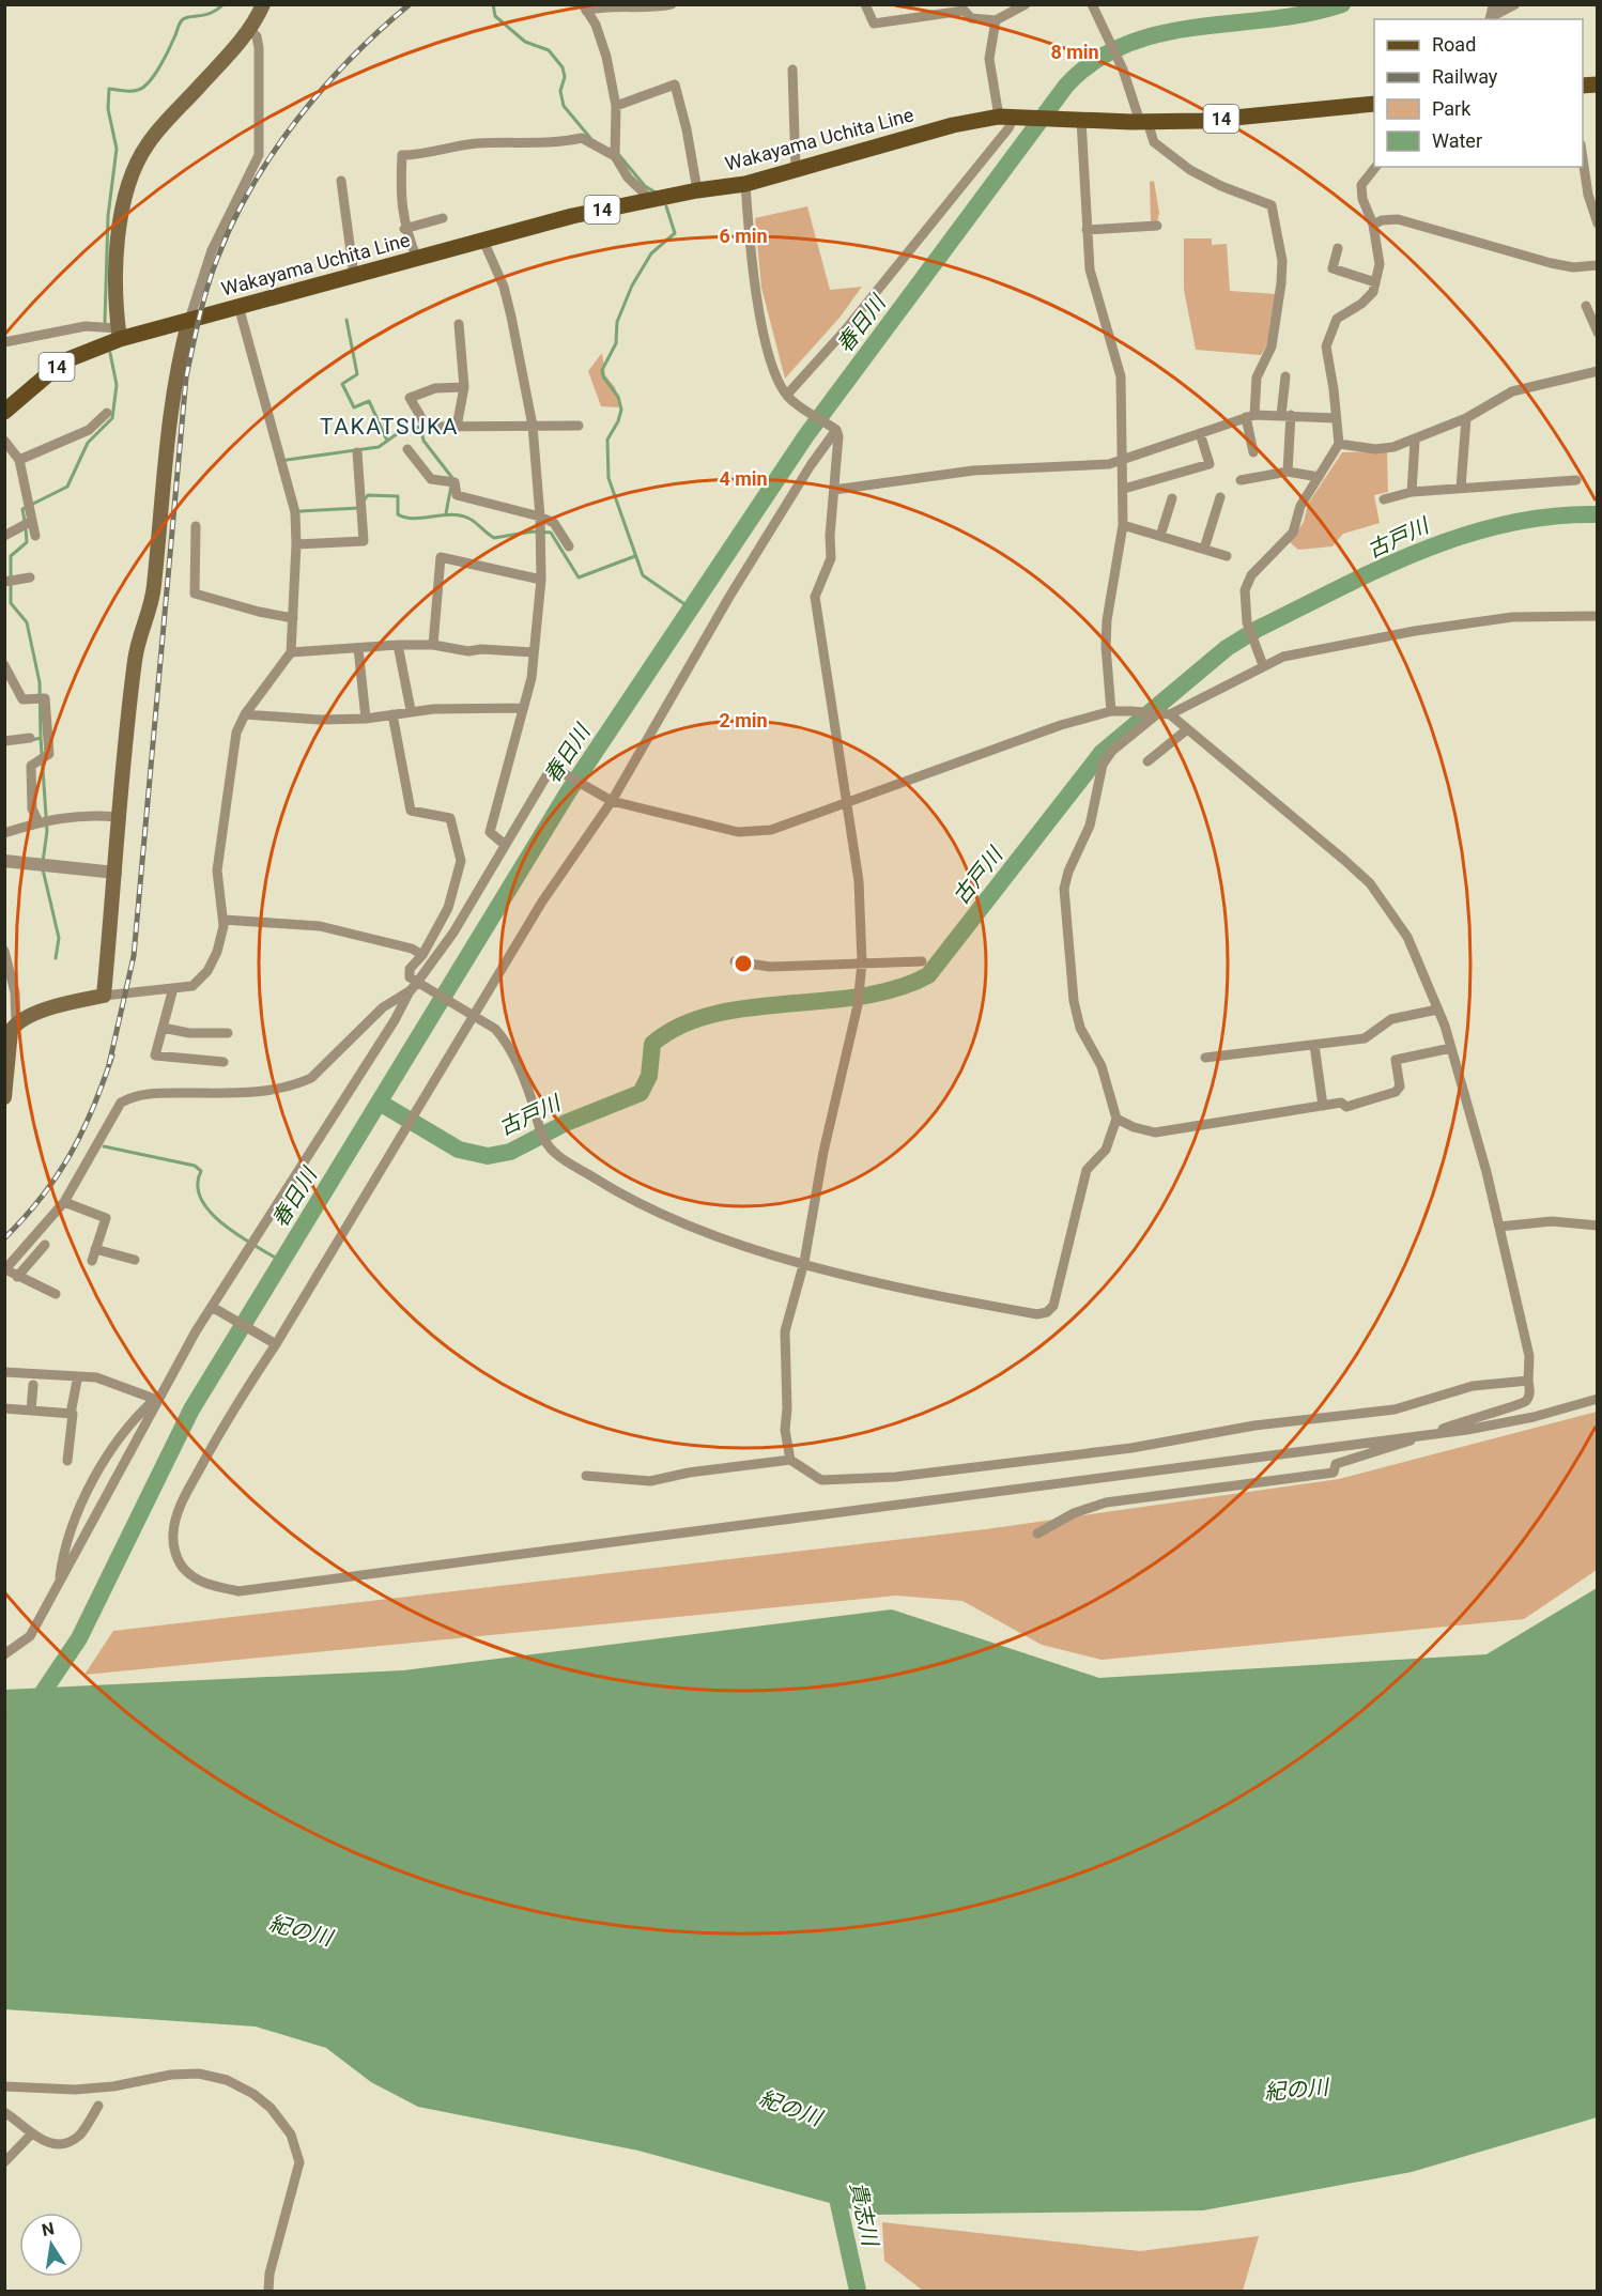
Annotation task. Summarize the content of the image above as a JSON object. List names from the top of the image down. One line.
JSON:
{"streets":{"main road":["14","Wakayama Uchita Line"]},"districts":["TAKATSUKA"],"water":["春日川","古戸川","紀の川","貴志川"],"legend":["Road","Railway","Park","Water"],"north":"top","rings":["8 min","6 min","4 min","2 min"]}
